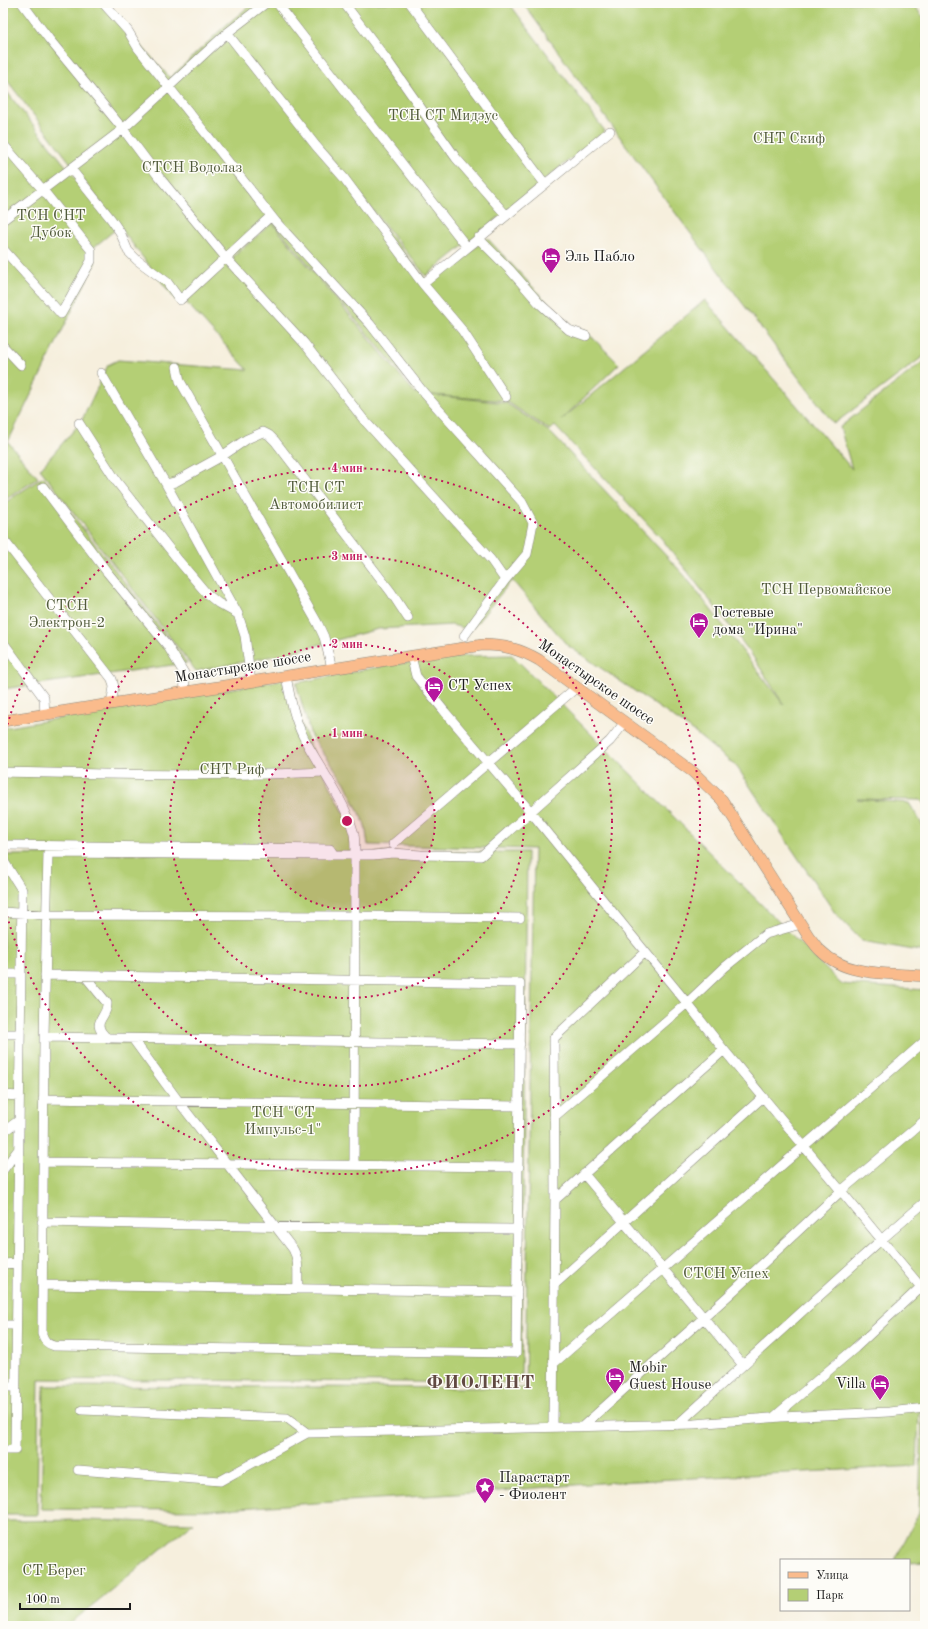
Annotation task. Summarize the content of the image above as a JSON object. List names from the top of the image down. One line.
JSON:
{"streets":{"main road":["Монастырское шоссе"]},"districts":["ФИОЛЕНТ"],"parks":["ТСН СТ Мидэус","СНТ Скиф","СТСН Водолаз","ТСН СНТ Дубок","ТСН СТ Автомобилист","ТСН Первомайское","СТСН Электрон-2","СНТ Риф","ТСН \"СТ Импульс-1\"","СТСН Успех","СТ Берег"],"places":{"hotel":["Эль Пабло","Гостевые дома \"Ирина\"","СТ Успех","Mobir Guest House","Villa"],"place":["Парастарт - Фиолент"]},"legend":["Улица","Парк"],"scale_bar":"100 m","rings":["4 мин","3 мин","2 мин","1 мин"]}
